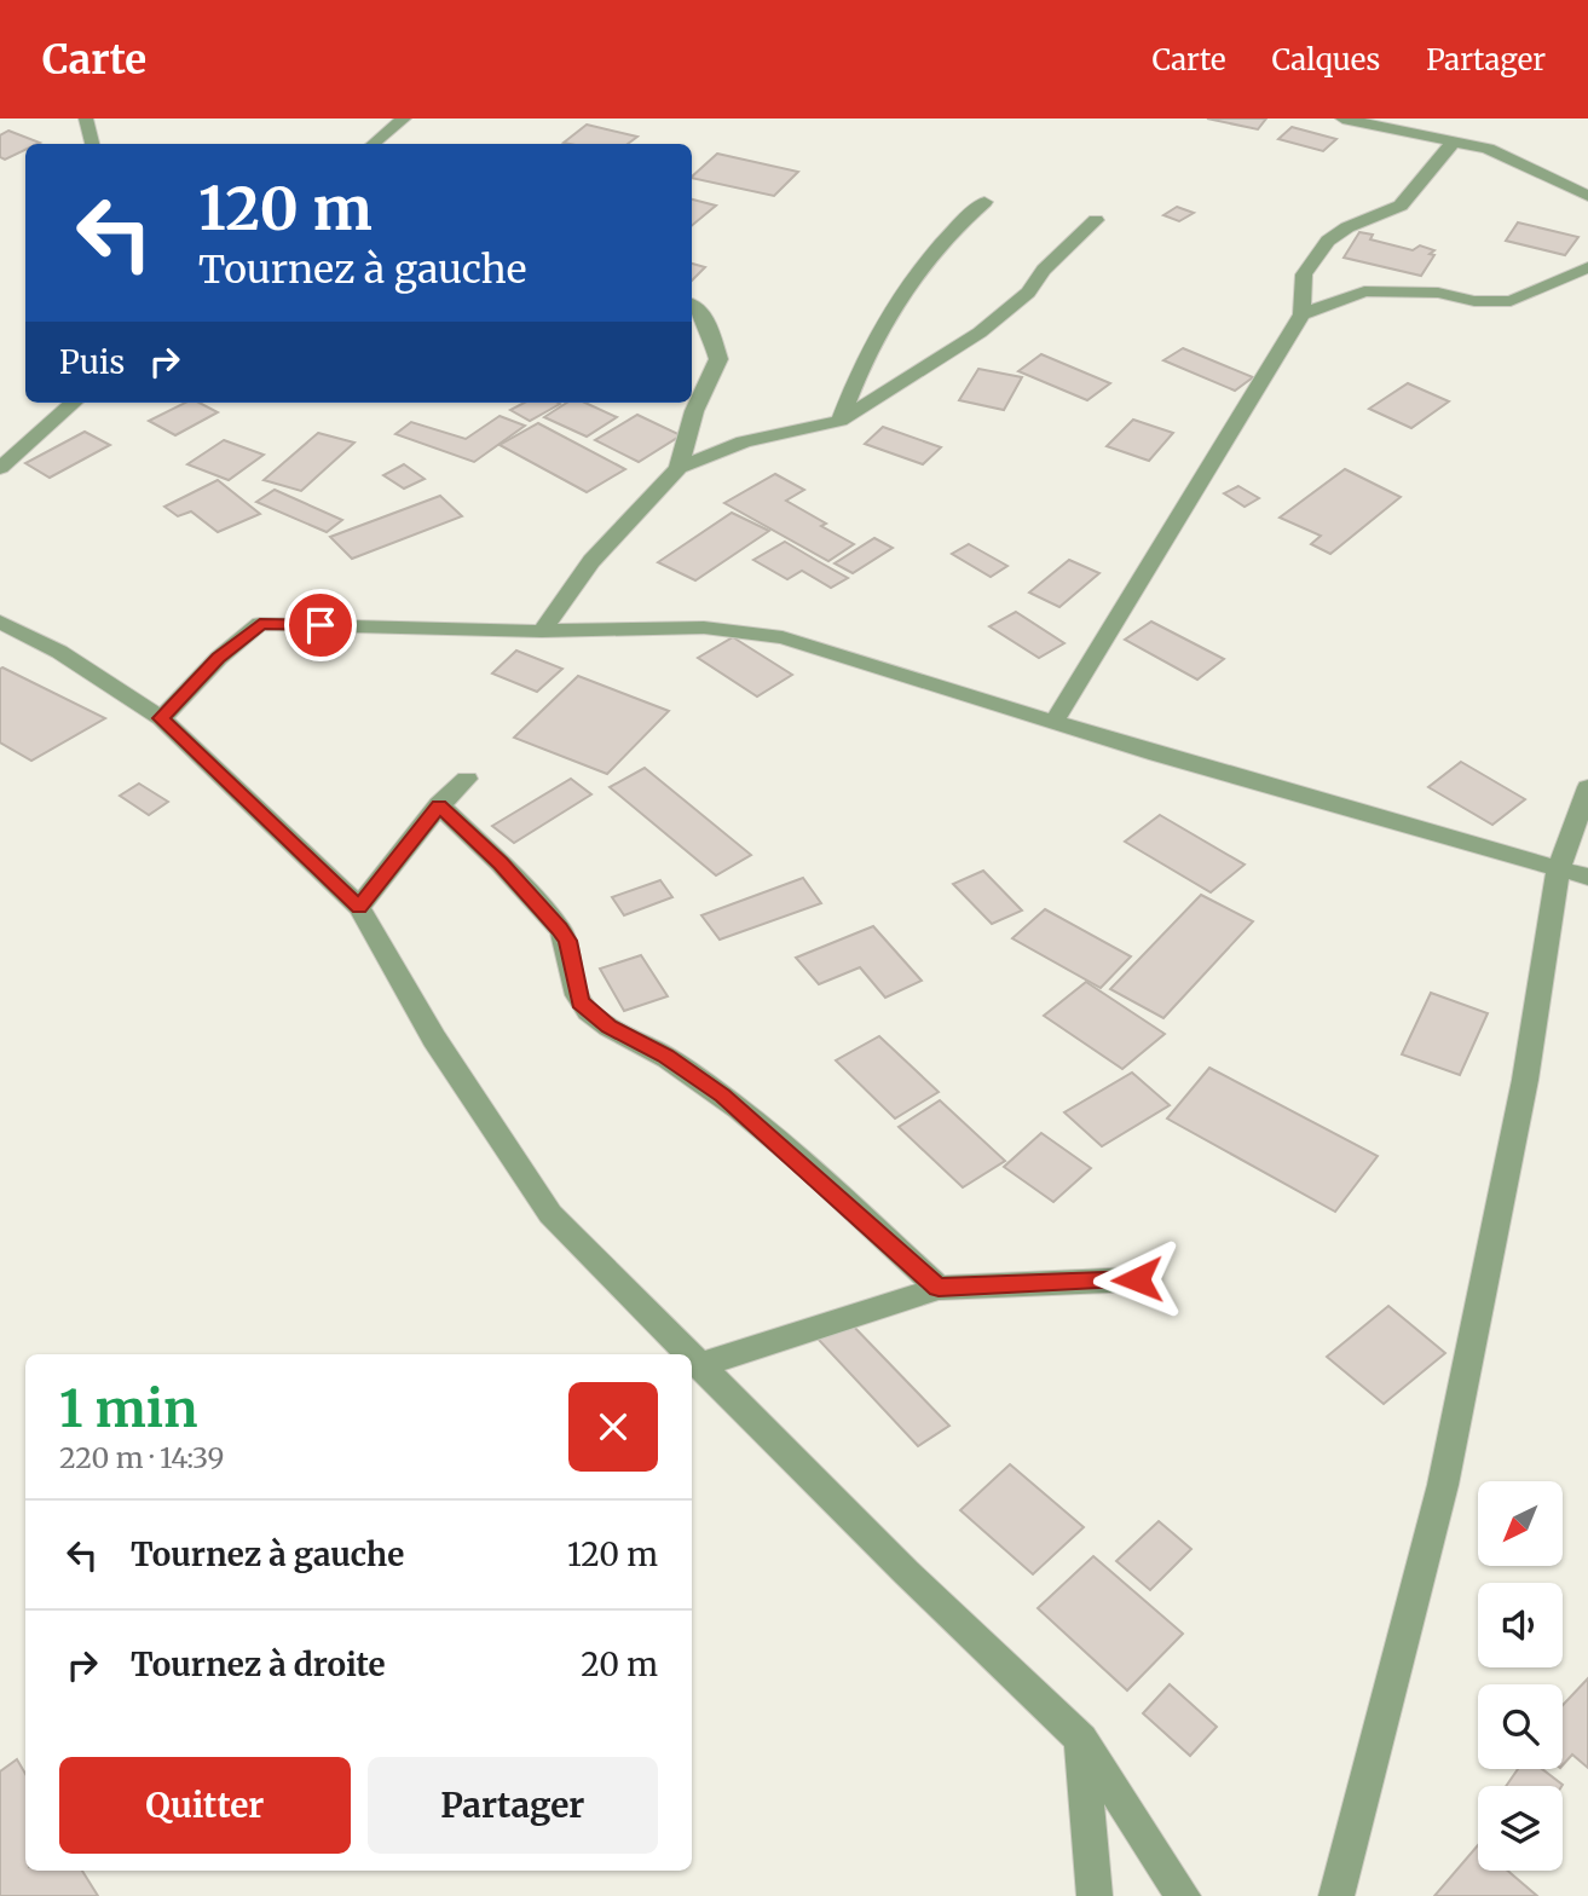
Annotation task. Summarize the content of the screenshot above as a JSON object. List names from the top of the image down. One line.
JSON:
{"north":"bottom left","page":{"header":"Carte","nav":["Carte","Calques","Partager"],"turn":["120 m","Tournez à gauche"],"then":"Puis","heading":["1 min","220 m · 14:39"],"list":[{"name":"Tournez à gauche","value":"120 m"},{"name":"Tournez à droite","value":"20 m"}],"buttons":["Quitter","Partager"]}}
